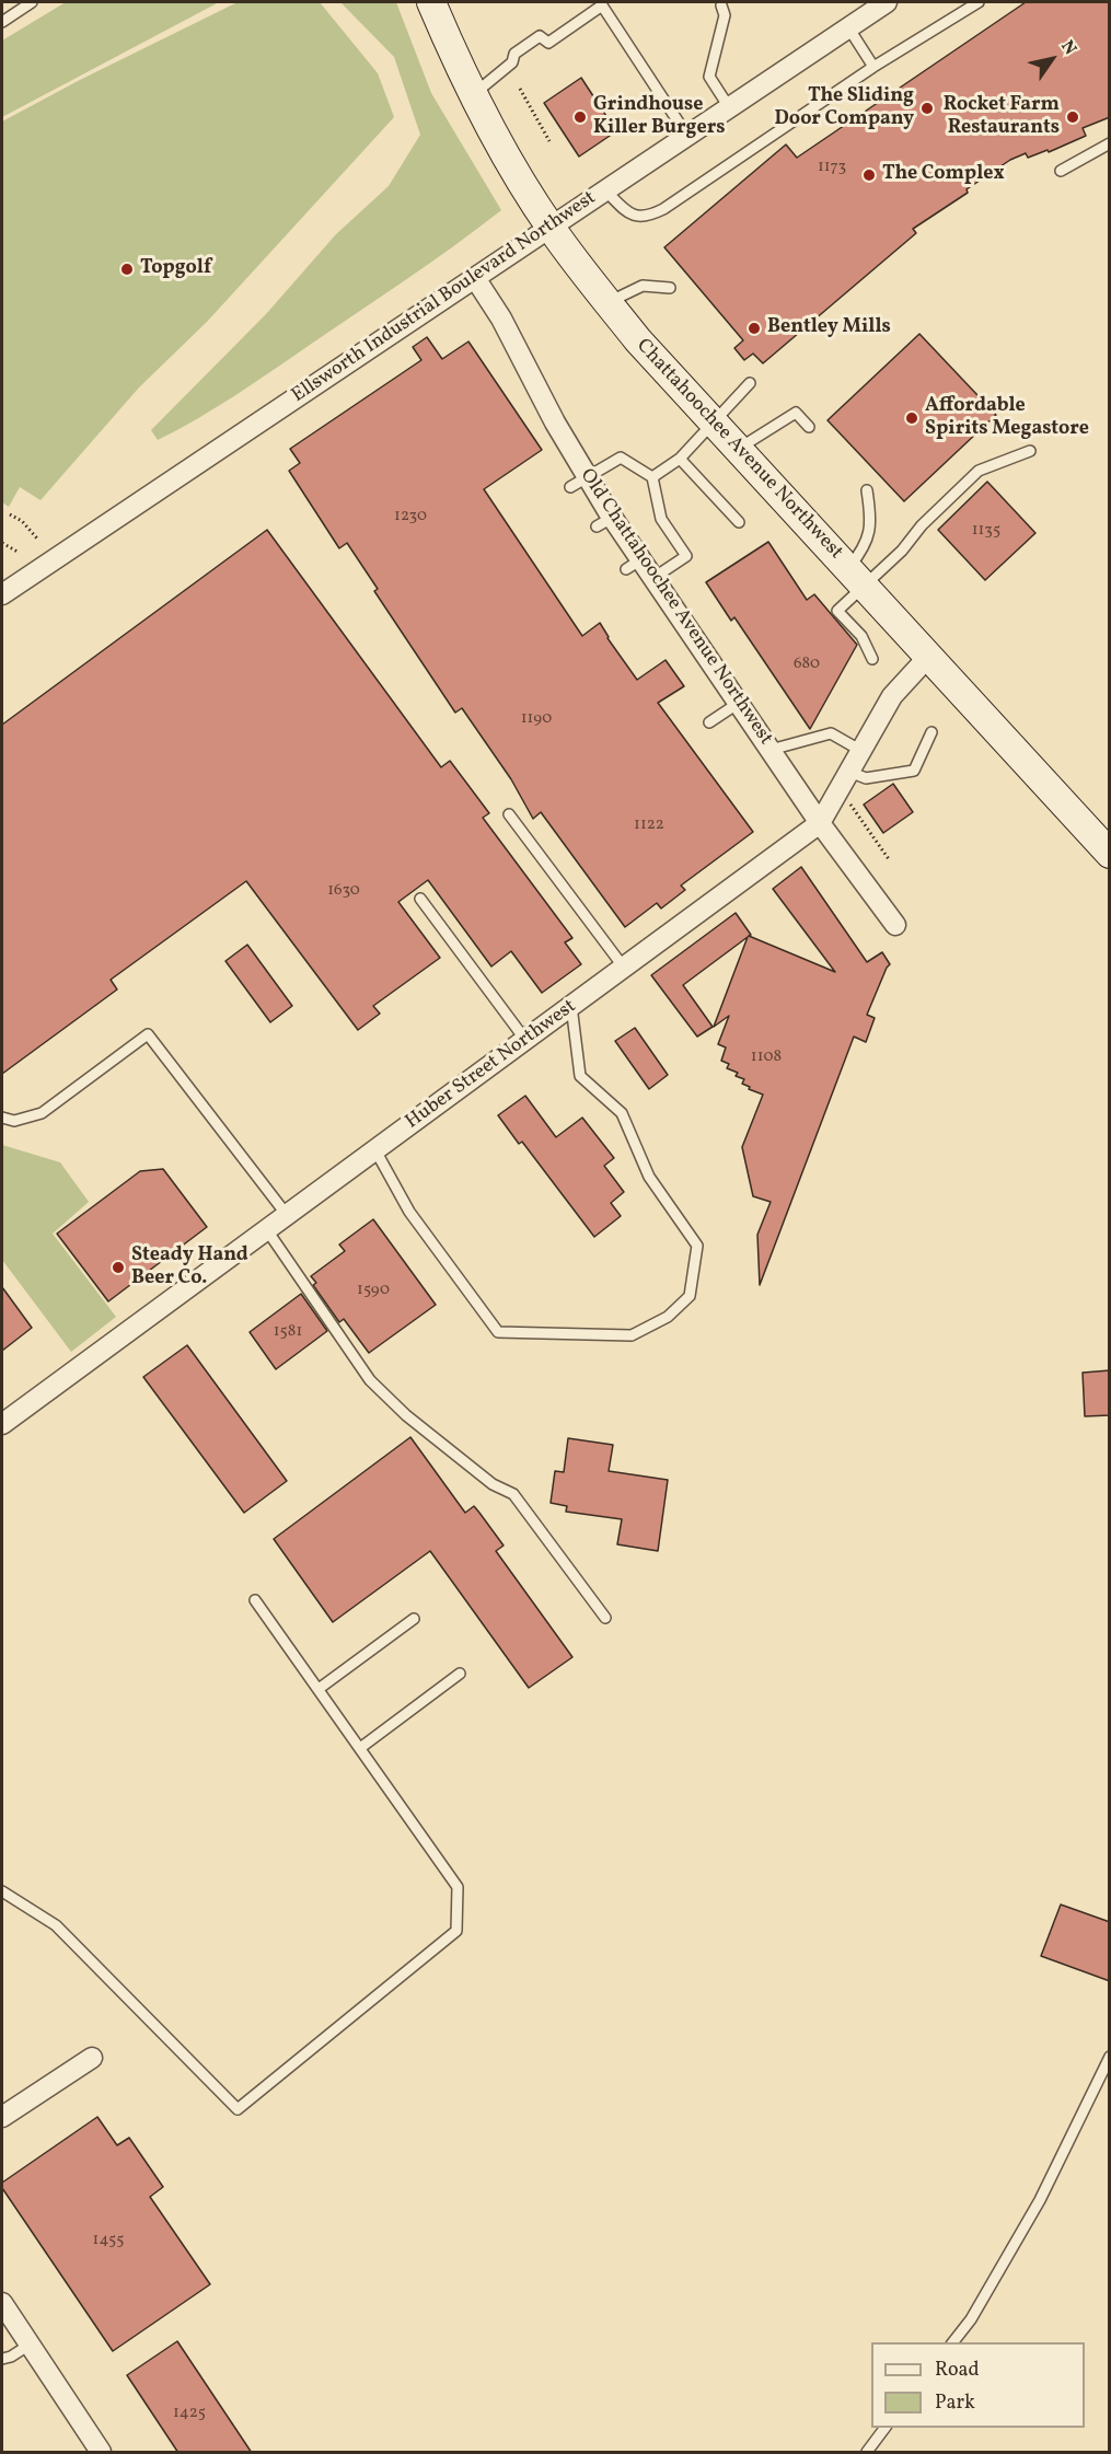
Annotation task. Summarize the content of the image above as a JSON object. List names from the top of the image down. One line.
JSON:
{"streets":{"street":["Ellsworth Industrial Boulevard Northwest","Chattahoochee Avenue Northwest","Old Chattahoochee Avenue Northwest","Huber Street Northwest"]},"crossings":[["Ellsworth Industrial Boulevard Northwest","Chattahoochee Avenue Northwest"],["Ellsworth Industrial Boulevard Northwest","Old Chattahoochee Avenue Northwest"],["Chattahoochee Avenue Northwest","Huber Street Northwest"],["Old Chattahoochee Avenue Northwest","Huber Street Northwest"]],"places":["The Sliding Door Company","Grindhouse Killer Burgers","Rocket Farm Restaurants","The Complex","Topgolf","Bentley Mills","Affordable Spirits Megastore","Steady Hand Beer Co."],"house_numbers":["1173","1230","1135","680","1190","1122","1630","1108","1590","1581","1455","1425"],"legend":["Road","Park"],"north":"top right"}
